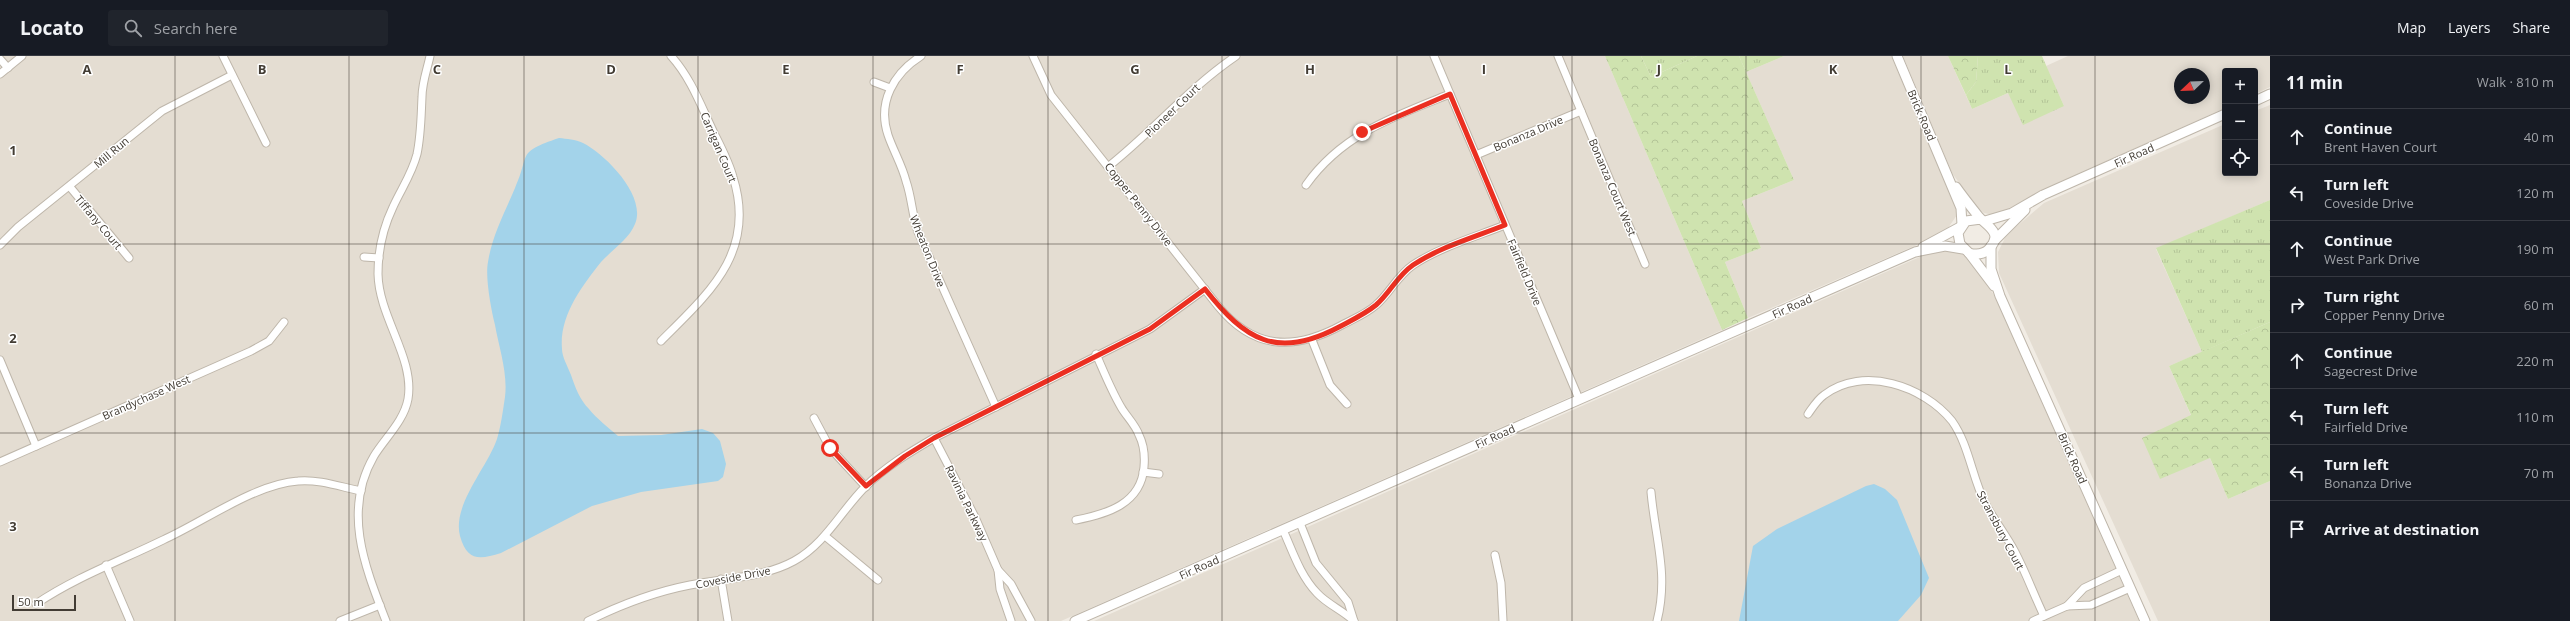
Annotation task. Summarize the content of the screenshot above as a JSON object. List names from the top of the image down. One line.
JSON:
{"streets":{"street":["Pioneer Court","Brick Road","Bonanza Drive","Carrigan Court","Mill Run","Fir Road","Bonanza Court West","Copper Penny Drive","Tiffany Court","Wheaton Drive","Fairfield Drive","Brandychase West","Ravinia Parkway","Stransbury Court","Coveside Drive"]},"crossings":[["Pioneer Court","Copper Penny Drive"],["Brick Road","Fir Road"],["Bonanza Drive","Bonanza Court West"],["Bonanza Drive","Fairfield Drive"],["Mill Run","Tiffany Court"],["Fir Road","Fairfield Drive"],["Copper Penny Drive","Coveside Drive"],["Wheaton Drive","Coveside Drive"],["Ravinia Parkway","Coveside Drive"]],"scale_bar":"50 m","north":"bottom left","page":{"header":"Locato","search":"Search here","nav":["Map","Layers","Share"],"heading":["11 min","Walk · 810 m"],"map_buttons":["+","−"],"list":[["Continue","Brent Haven Court","40 m"],["Turn left","Coveside Drive","120 m"],["Continue","West Park Drive","190 m"],["Turn right","Copper Penny Drive","60 m"],["Continue","Sagecrest Drive","220 m"],["Turn left","Fairfield Drive","110 m"],["Turn left","Bonanza Drive","70 m"],"Arrive at destination"],"scale":"50 m"},"grid":{"columns":["A","B","C","D","E","F","G","H","I","J","K","L"],"rows":["1","2","3"]}}
